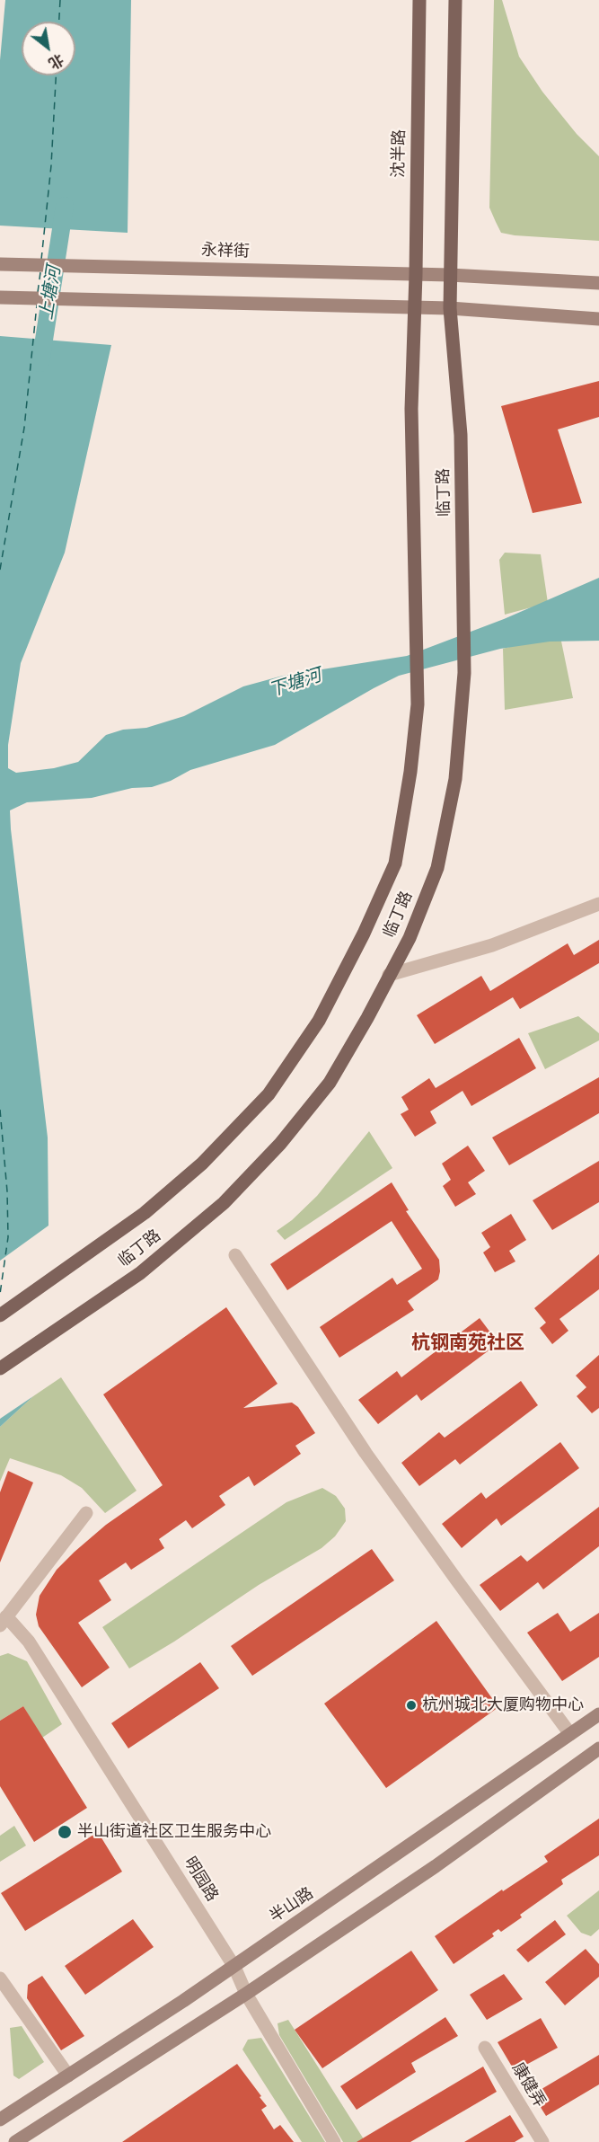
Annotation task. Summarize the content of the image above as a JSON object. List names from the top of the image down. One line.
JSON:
{"streets":{"main road":["沈半路","永祥街","临丁路","半山路"],"street":["明园路","康健弄"]},"crossings":[["沈半路","永祥街"],["沈半路","临丁路"],["明园路","半山路"]],"districts":["杭钢南苑社区"],"water":["上塘河","下塘河"],"places":["杭州城北大厦购物中心","半山街道社区卫生服务中心"],"north":"bottom right"}
